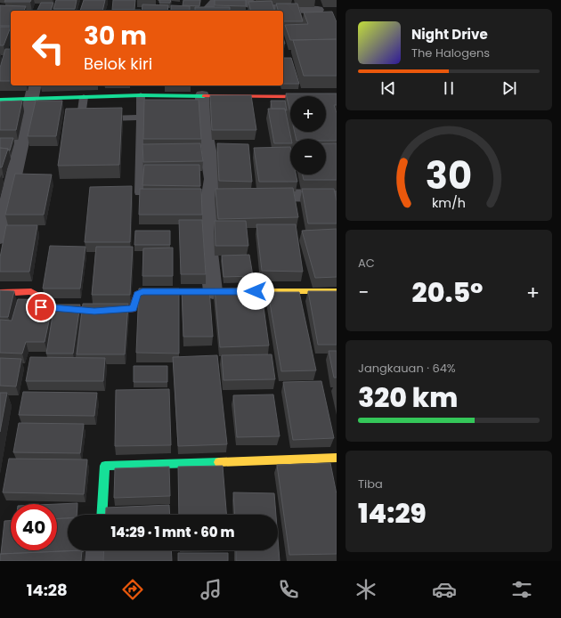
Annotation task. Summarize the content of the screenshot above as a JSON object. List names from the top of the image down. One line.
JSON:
{"page":{"turn":["30 m","Belok kiri"],"song":["Night Drive","The Halogens"],"map_buttons":["+","−"],"tile":["AC",["Jangkauan · 64%","320 km"],["Tiba","14:29"]],"heat":["−","20.5°","+"],"limit":"40","trip":"14:29 · 1 mnt · 60 m","tabs":"14:28","gauge":["30","km/h"]}}
